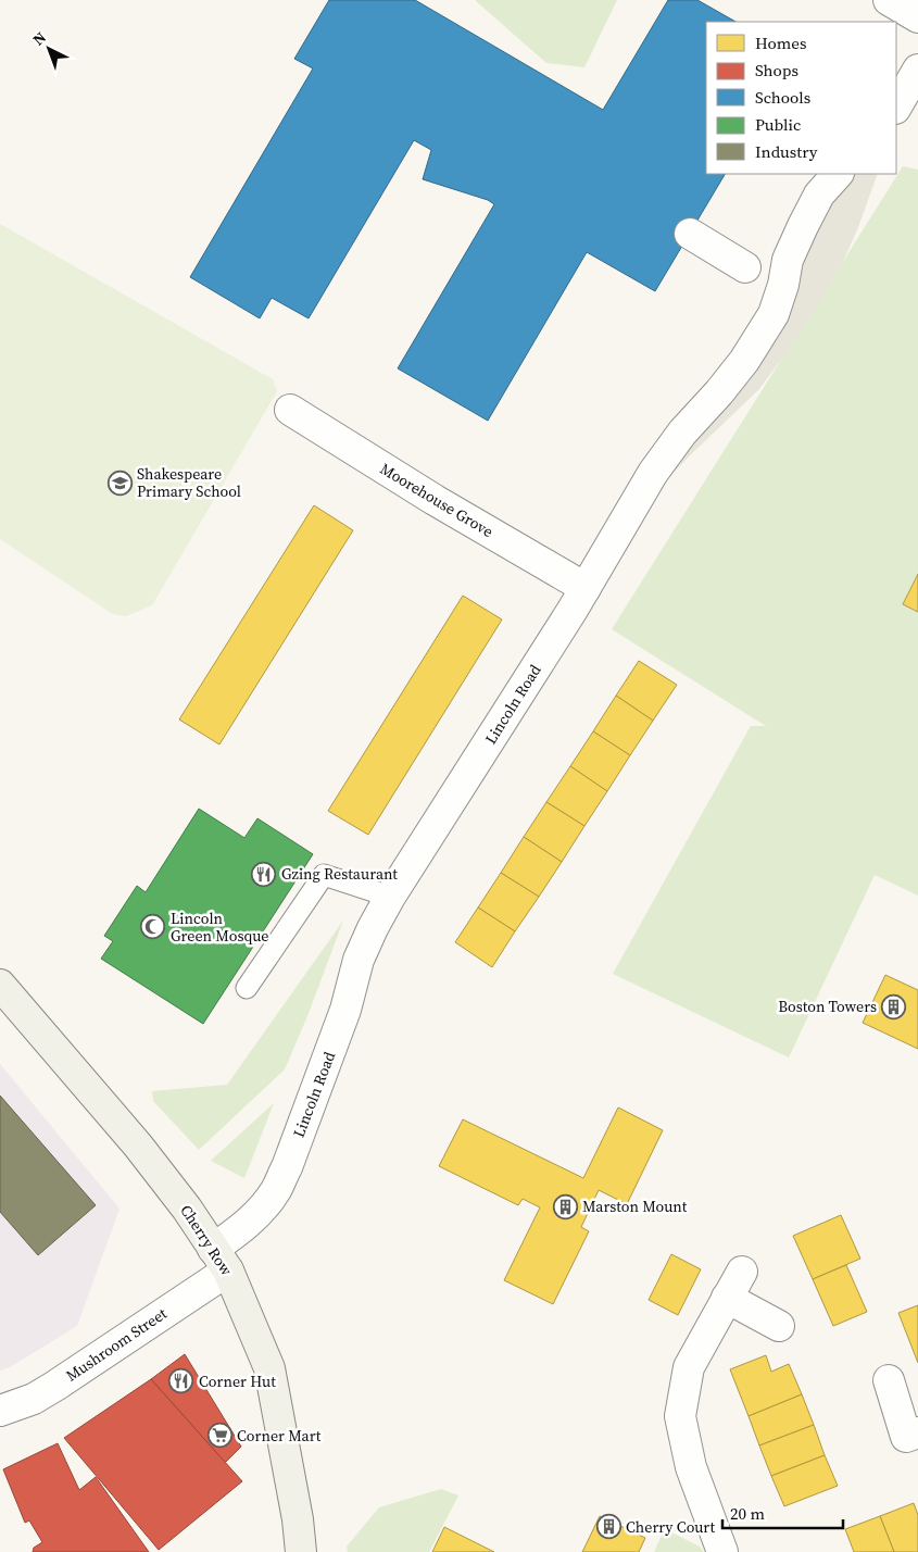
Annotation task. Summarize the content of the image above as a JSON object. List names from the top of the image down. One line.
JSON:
{"streets":{"street":["Moorehouse Grove","Lincoln Road","Cherry Row","Mushroom Street"]},"crossings":[["Moorehouse Grove","Lincoln Road"],["Lincoln Road","Cherry Row"],["Lincoln Road","Mushroom Street"],["Cherry Row","Mushroom Street"]],"places":{"school or university":["Shakespeare Primary School"],"restaurant":["Gzing Restaurant","Corner Hut"],"mosque":["Lincoln Green Mosque"],"building":["Boston Towers","Marston Mount","Cherry Court"],"supermarket":["Corner Mart"]},"legend":["Homes","Shops","Schools","Public","Industry"],"scale_bar":"20 m","north":"top left"}
